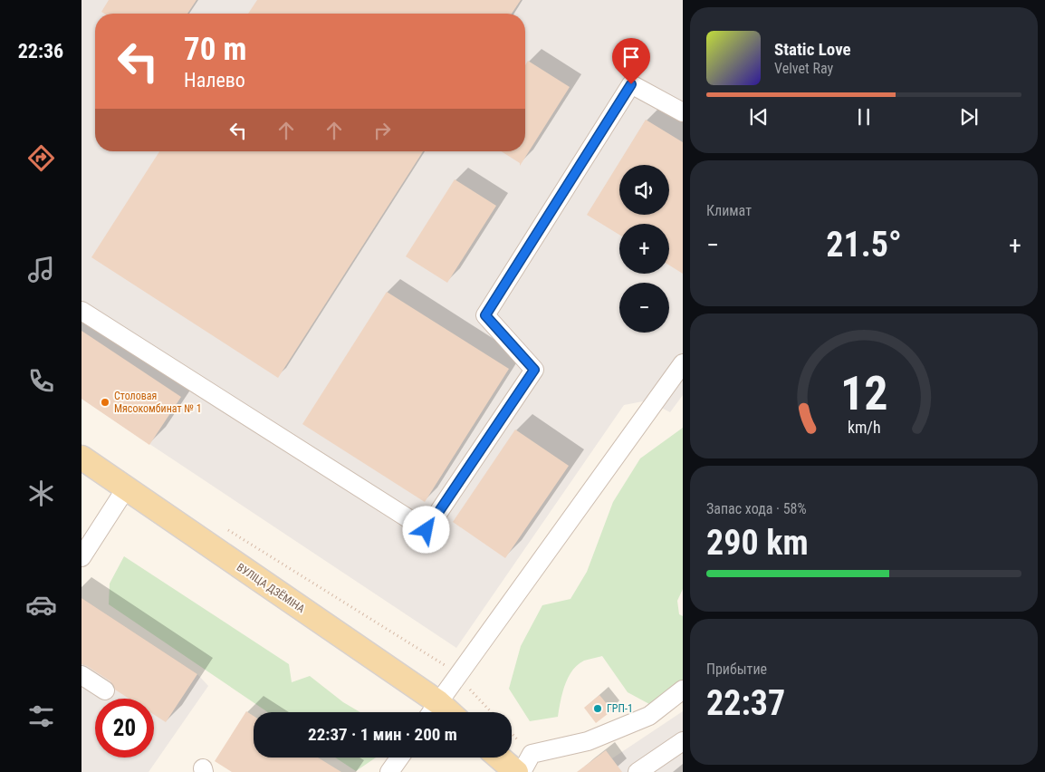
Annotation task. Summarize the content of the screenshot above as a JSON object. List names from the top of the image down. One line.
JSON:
{"streets":{"main road":["ВУЛІЦА ДЗЁМІНА"]},"places":["Столовая Мясокомбинат № 1","ГРП-1"],"page":{"tabs":"22:36","turn":["70 m","Налево"],"song":["Static Love","Velvet Ray"],"tile":["Климат",["Запас хода · 58%","290 km"],["Прибытие","22:37"]],"map_buttons":["+","−"],"heat":["−","21.5°","+"],"limit":"20","trip":"22:37 · 1 мин · 200 m","gauge":["12","km/h"]}}
